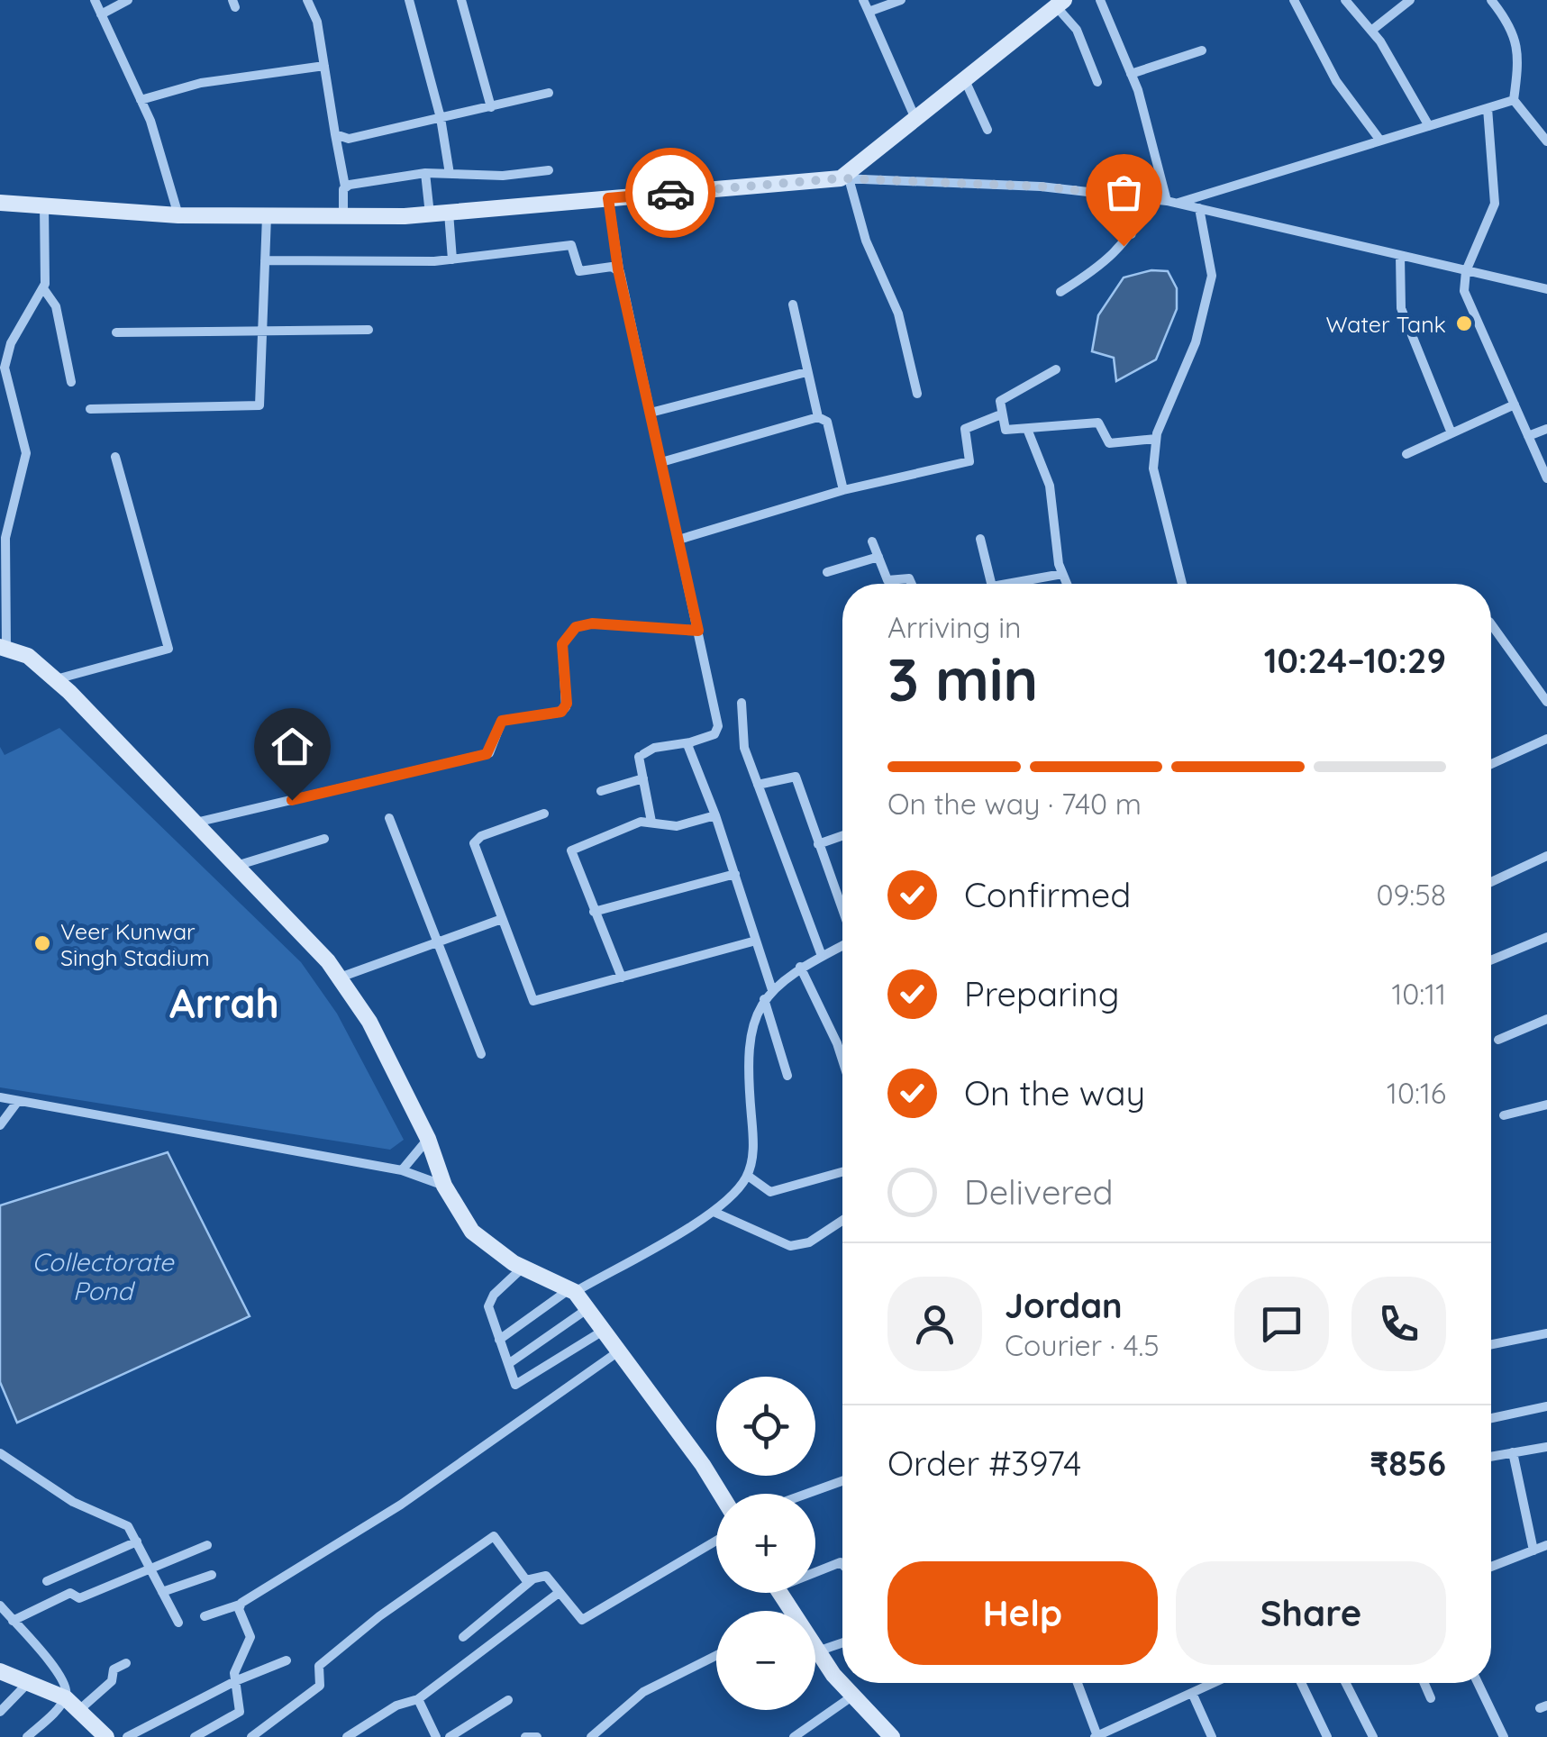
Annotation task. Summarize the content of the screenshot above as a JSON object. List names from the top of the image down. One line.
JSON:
{"districts":["Arrah"],"water":["Collectorate Pond"],"places":["Water Tank","Veer Kunwar Singh Stadium"],"page":{"heading":["3 min","Arriving in","10:24–10:29"],"panel":["Jordan","Courier · 4.5","Order #3974","₹856"],"bar":"On the way · 740 m","list":[["Confirmed","09:58"],["Preparing","10:11"],["On the way","10:16"],"Delivered"],"map_buttons":["+","−"],"buttons":["Help","Share"]}}
